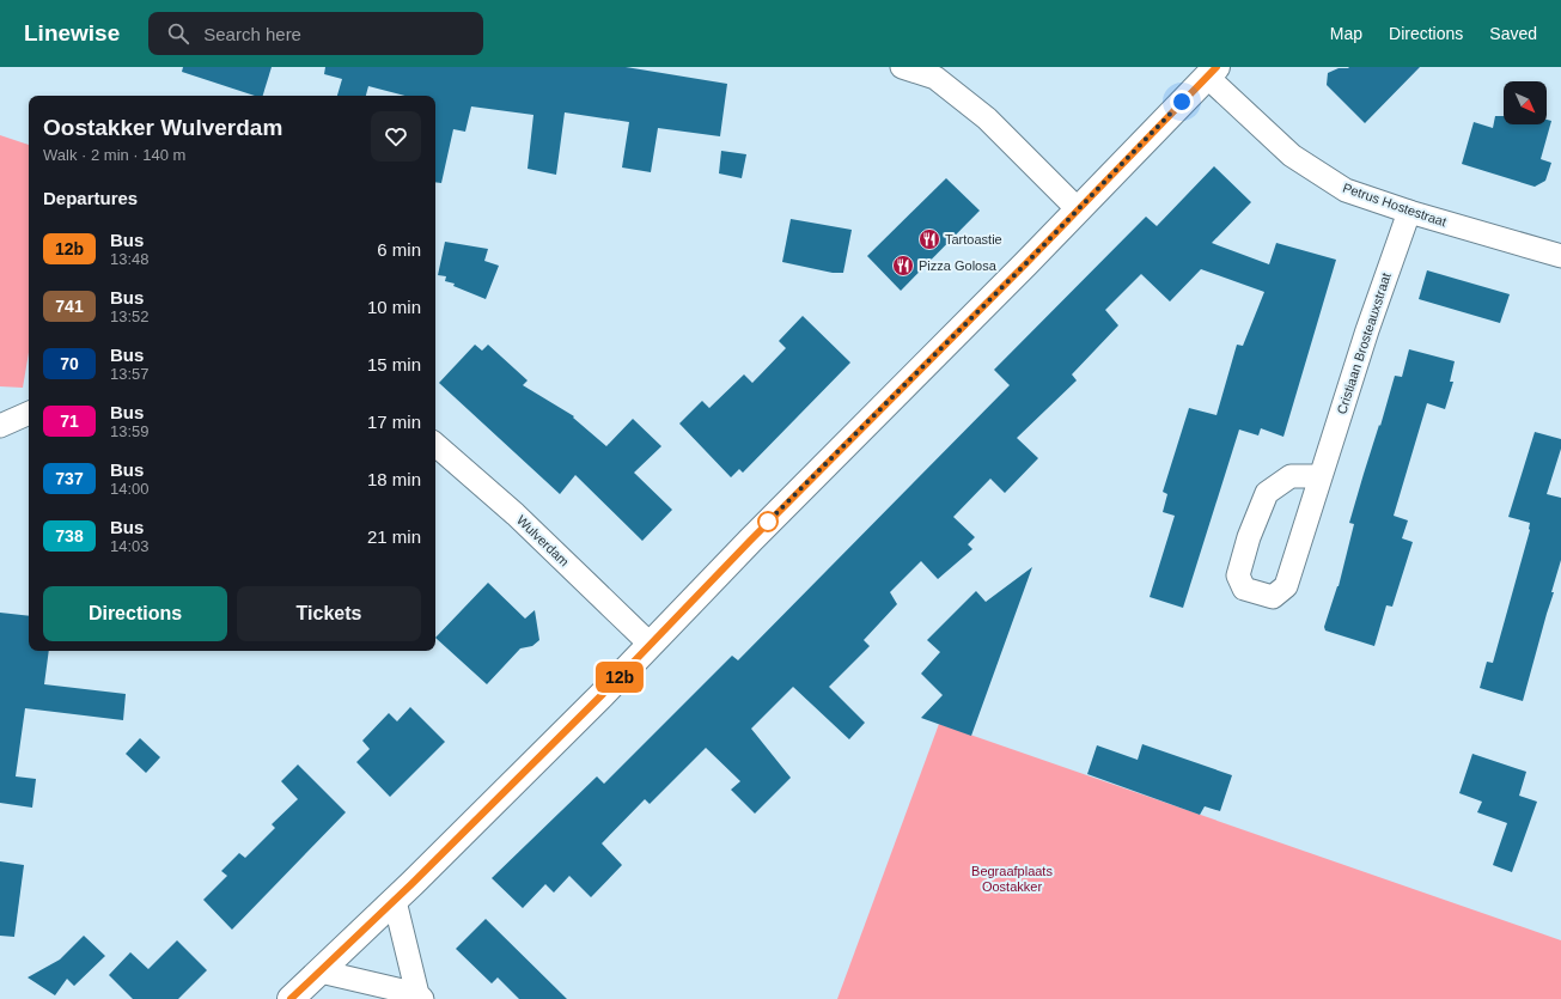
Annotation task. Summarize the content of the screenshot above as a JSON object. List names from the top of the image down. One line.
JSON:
{"streets":{"street":["Petrus Hostestraat","Cristiaan Brosteauxstraat","Wulverdam"]},"crossings":[["Petrus Hostestraat","Cristiaan Brosteauxstraat"]],"parks":["Begraafplaats Oostakker"],"places":{"restaurant":["Tartoastie","Pizza Golosa"]},"lines":["bus line 12b"],"north":"bottom right","page":{"header":"Linewise","search":"Search here","nav":["Map","Directions","Saved"],"on_map":"12b","heading":[["Oostakker Wulverdam","Walk · 2 min · 140 m"],"Departures"],"list":[{"mark":"12b","name":"Bus","note":"13:48","value":"6 min"},{"mark":"741","name":"Bus","note":"13:52","value":"10 min"},{"mark":"70","name":"Bus","note":"13:57","value":"15 min"},{"mark":"71","name":"Bus","note":"13:59","value":"17 min"},{"mark":"737","name":"Bus","note":"14:00","value":"18 min"},{"mark":"738","name":"Bus","note":"14:03","value":"21 min"}],"buttons":["Directions","Tickets"]}}
